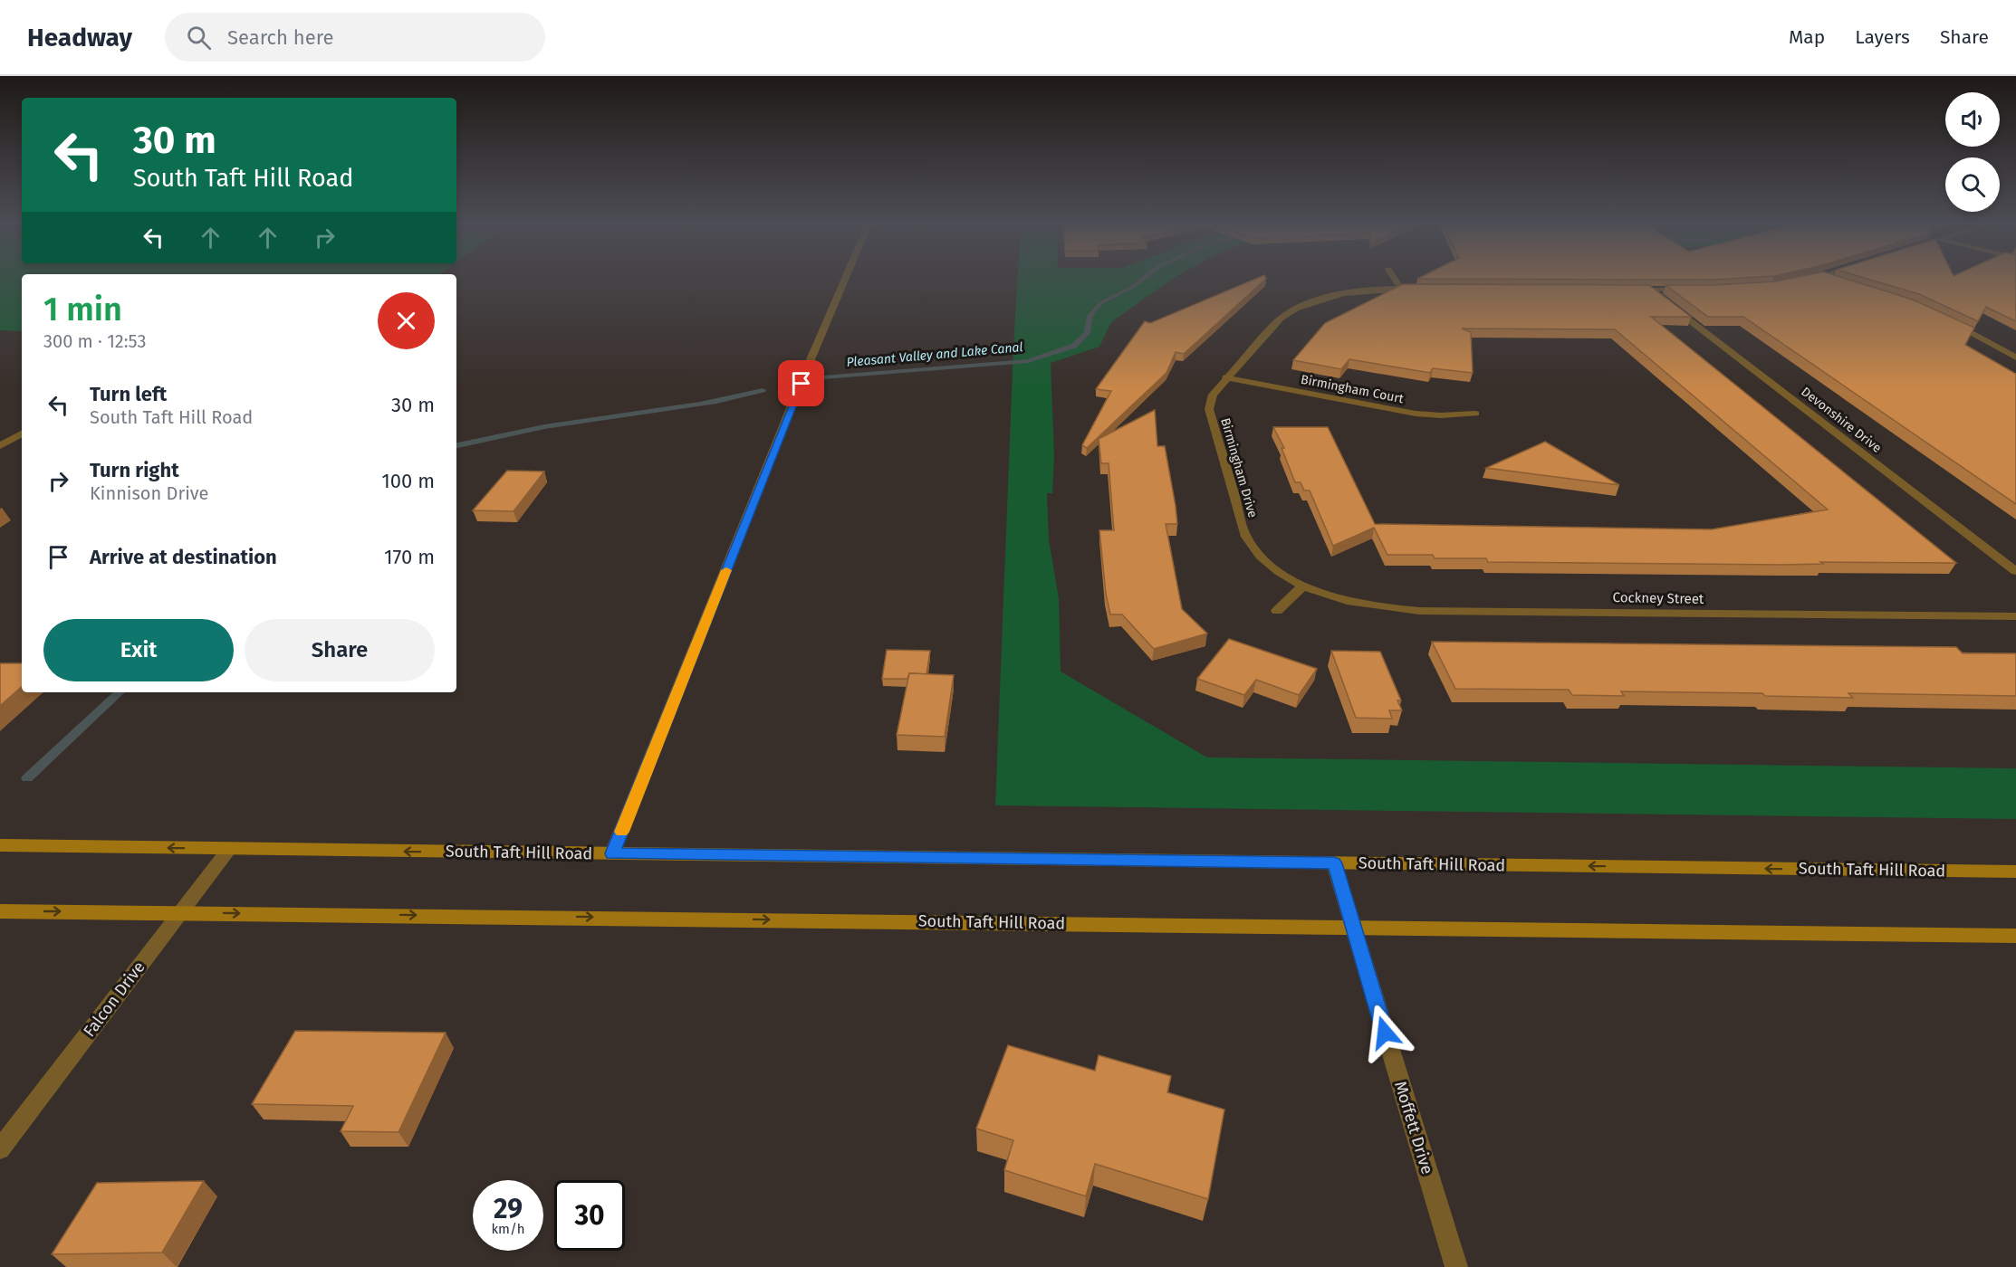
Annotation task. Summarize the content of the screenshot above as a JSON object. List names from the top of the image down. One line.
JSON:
{"streets":{"main road":["South Taft Hill Road"],"street":["Birmingham Court","Devonshire Drive","Birmingham Drive","Cockney Street","Falcon Drive","Moffett Drive"]},"crossings":[["Birmingham Court","Birmingham Drive"],["Birmingham Drive","Cockney Street"],["South Taft Hill Road","Falcon Drive"],["South Taft Hill Road","Moffett Drive"]],"water":["Pleasant Valley and Lake Canal"],"page":{"header":"Headway","search":"Search here","nav":["Map","Layers","Share"],"turn":["30 m","South Taft Hill Road"],"heading":["1 min","300 m · 12:53"],"list":[{"name":"Turn left","note":"South Taft Hill Road","value":"30 m"},{"name":"Turn right","note":"Kinnison Drive","value":"100 m"},{"name":"Arrive at destination","value":"170 m"}],"buttons":["Exit","Share"],"speed":"29 km/h","limit":"30"}}
